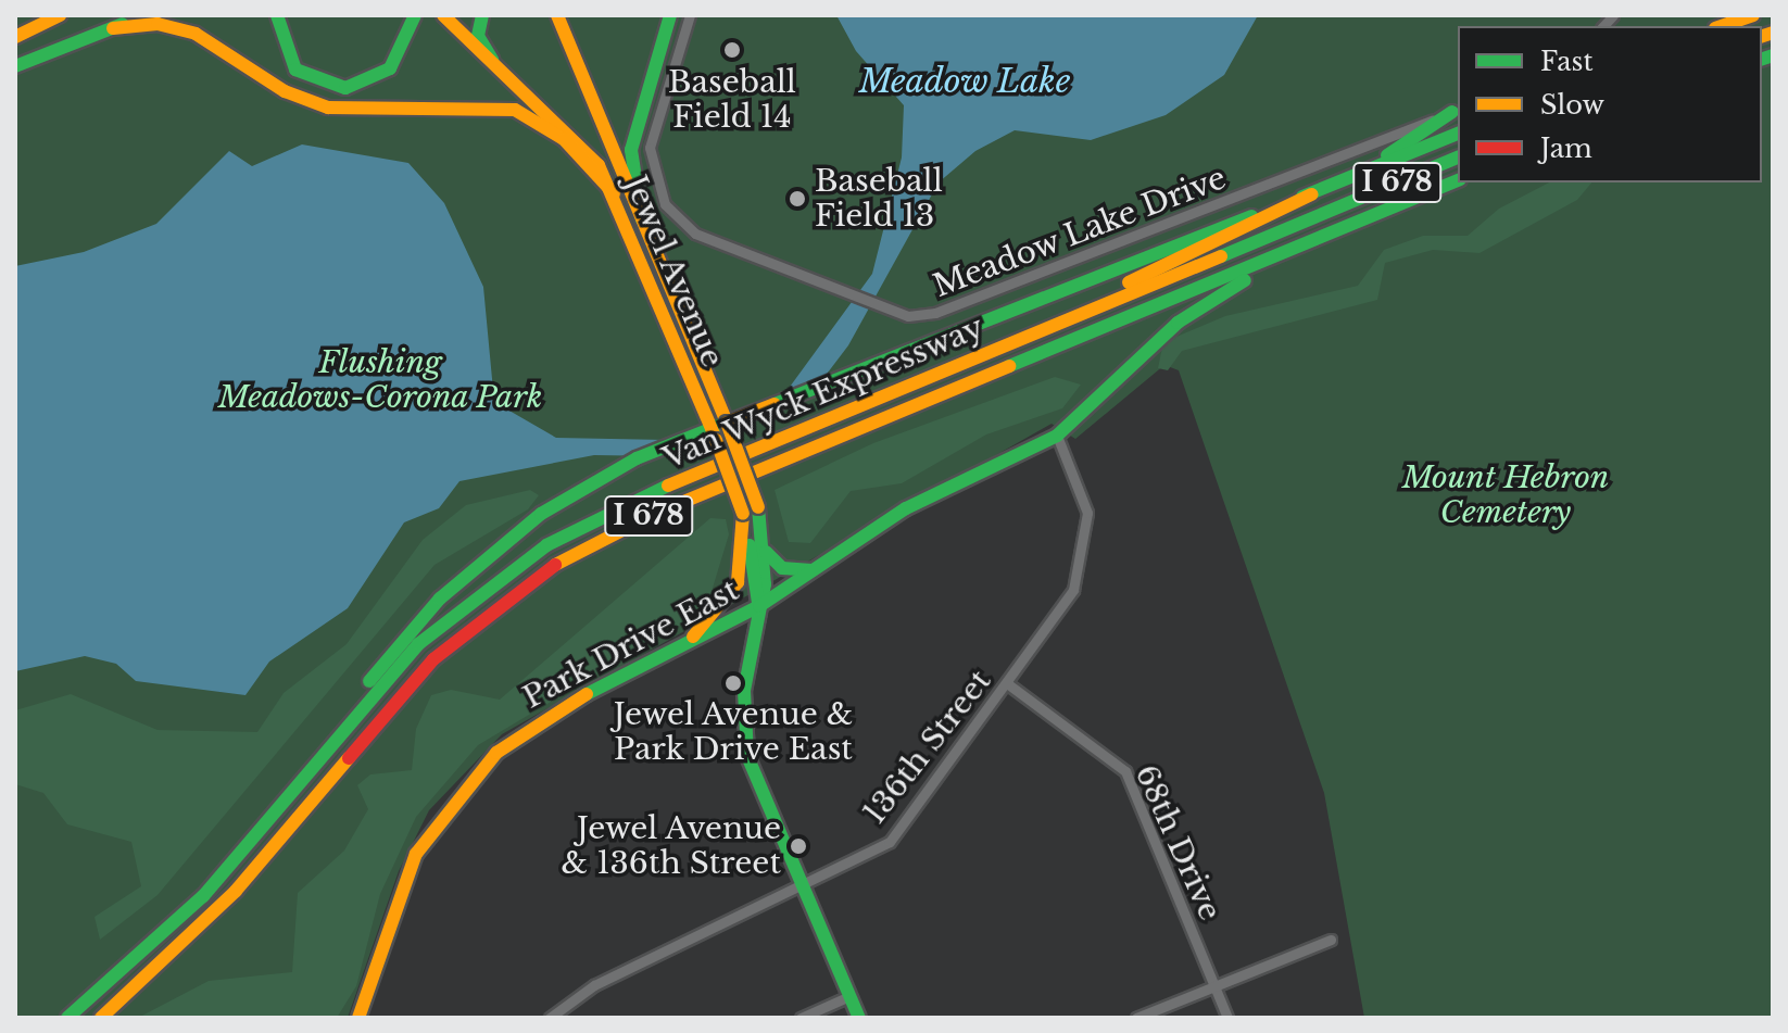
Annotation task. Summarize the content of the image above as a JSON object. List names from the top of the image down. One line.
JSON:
{"streets":{"main road":["I 678","Jewel Avenue","Van Wyck Expressway","Park Drive East"],"street":["Meadow Lake Drive","136th Street","68th Drive"]},"crossings":[["Jewel Avenue","Park Drive East"],["Jewel Avenue","136th Street"],["Van Wyck Expressway","Park Drive East"],["Park Drive East","136th Street"],["136th Street","68th Drive"]],"water":["Meadow Lake"],"parks":["Flushing Meadows-Corona Park","Mount Hebron Cemetery"],"places":["Baseball Field 14","Baseball Field 13","Jewel Avenue & Park Drive East","Jewel Avenue & 136th Street"],"legend":["Fast","Slow","Jam"]}
